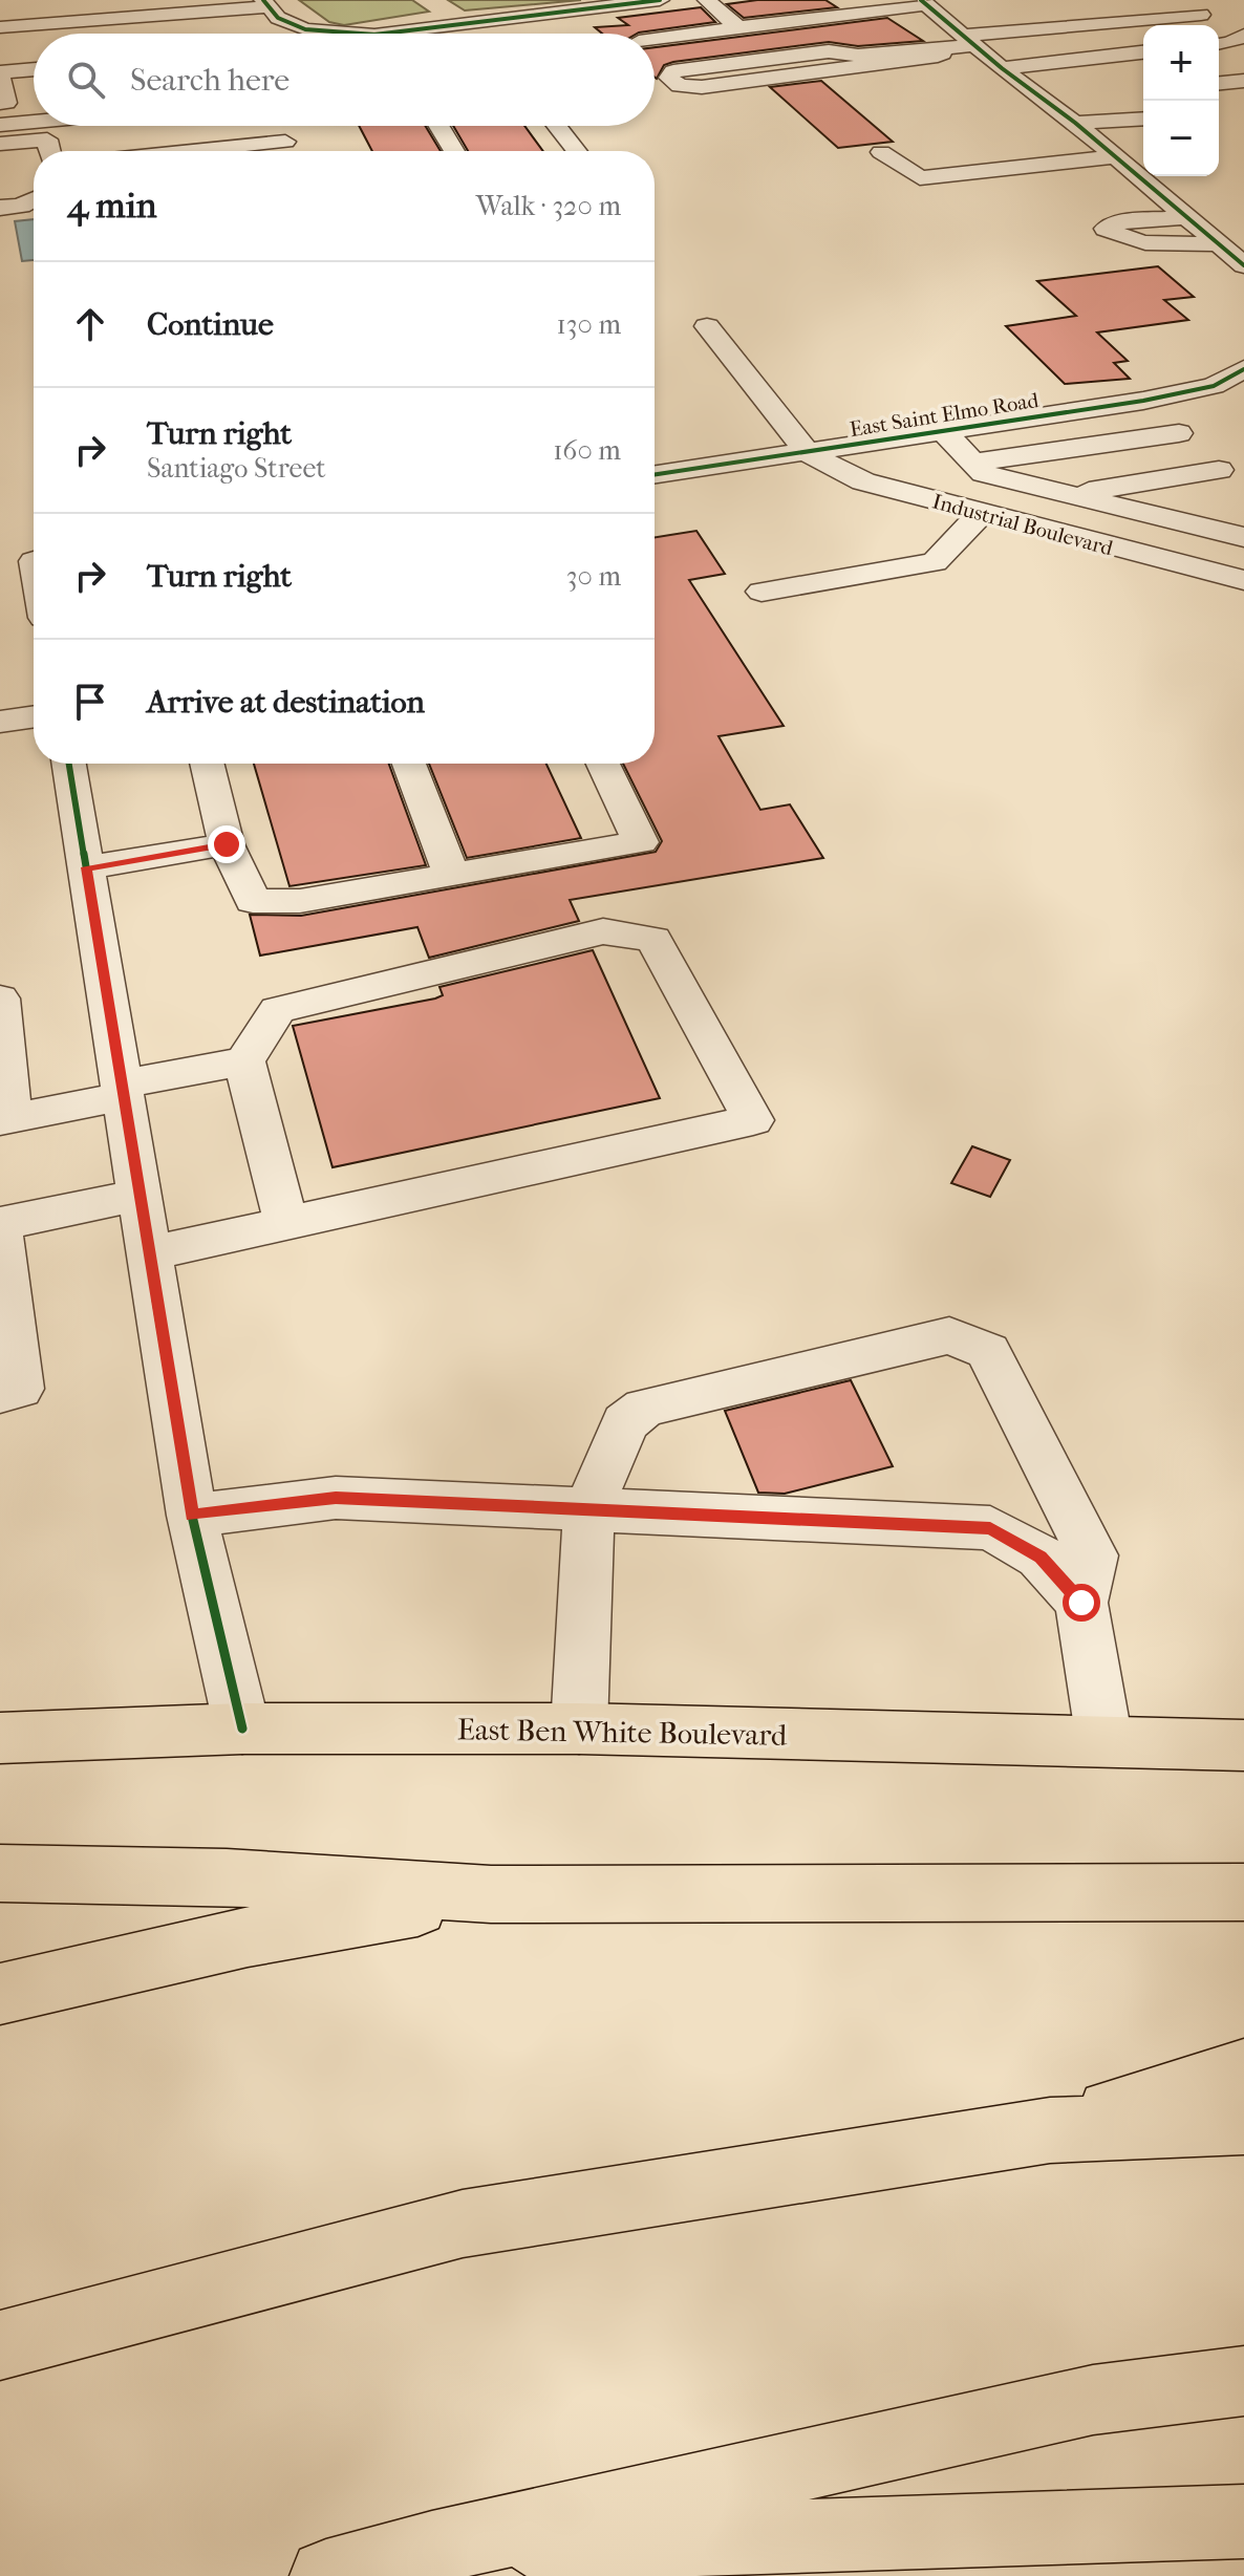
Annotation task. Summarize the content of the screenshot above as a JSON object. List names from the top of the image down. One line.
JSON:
{"streets":{"main road":["East Ben White Boulevard"],"street":["East Saint Elmo Road","Industrial Boulevard"]},"crossings":[["East Saint Elmo Road","Industrial Boulevard"]],"page":{"map_buttons":["+","−"],"search":"Search here","heading":["4 min","Walk · 320 m"],"list":[["Continue","130 m"],["Turn right","Santiago Street","160 m"],["Turn right","30 m"],"Arrive at destination"]}}
